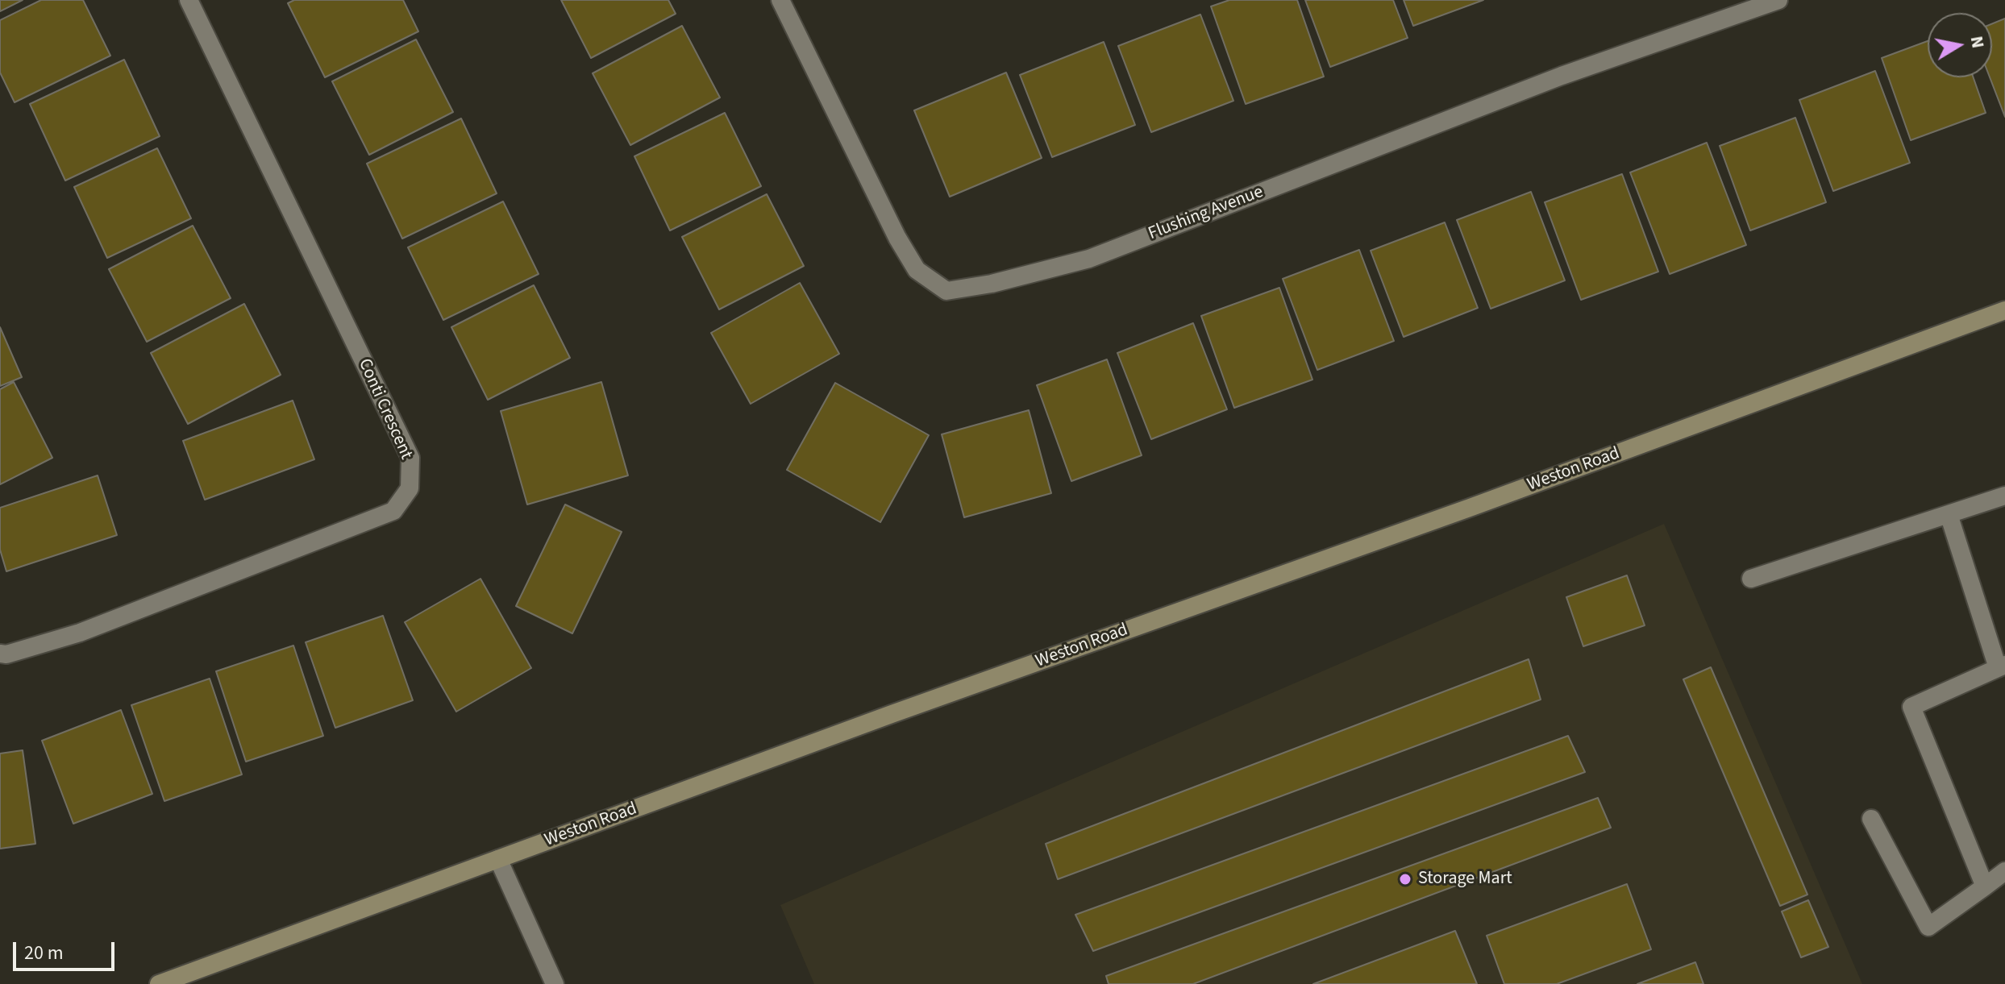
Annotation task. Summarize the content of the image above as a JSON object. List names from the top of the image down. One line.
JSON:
{"streets":{"main road":["Weston Road"],"street":["Flushing Avenue","Conti Crescent"]},"places":["Storage Mart"],"scale_bar":"20 m","north":"right"}
